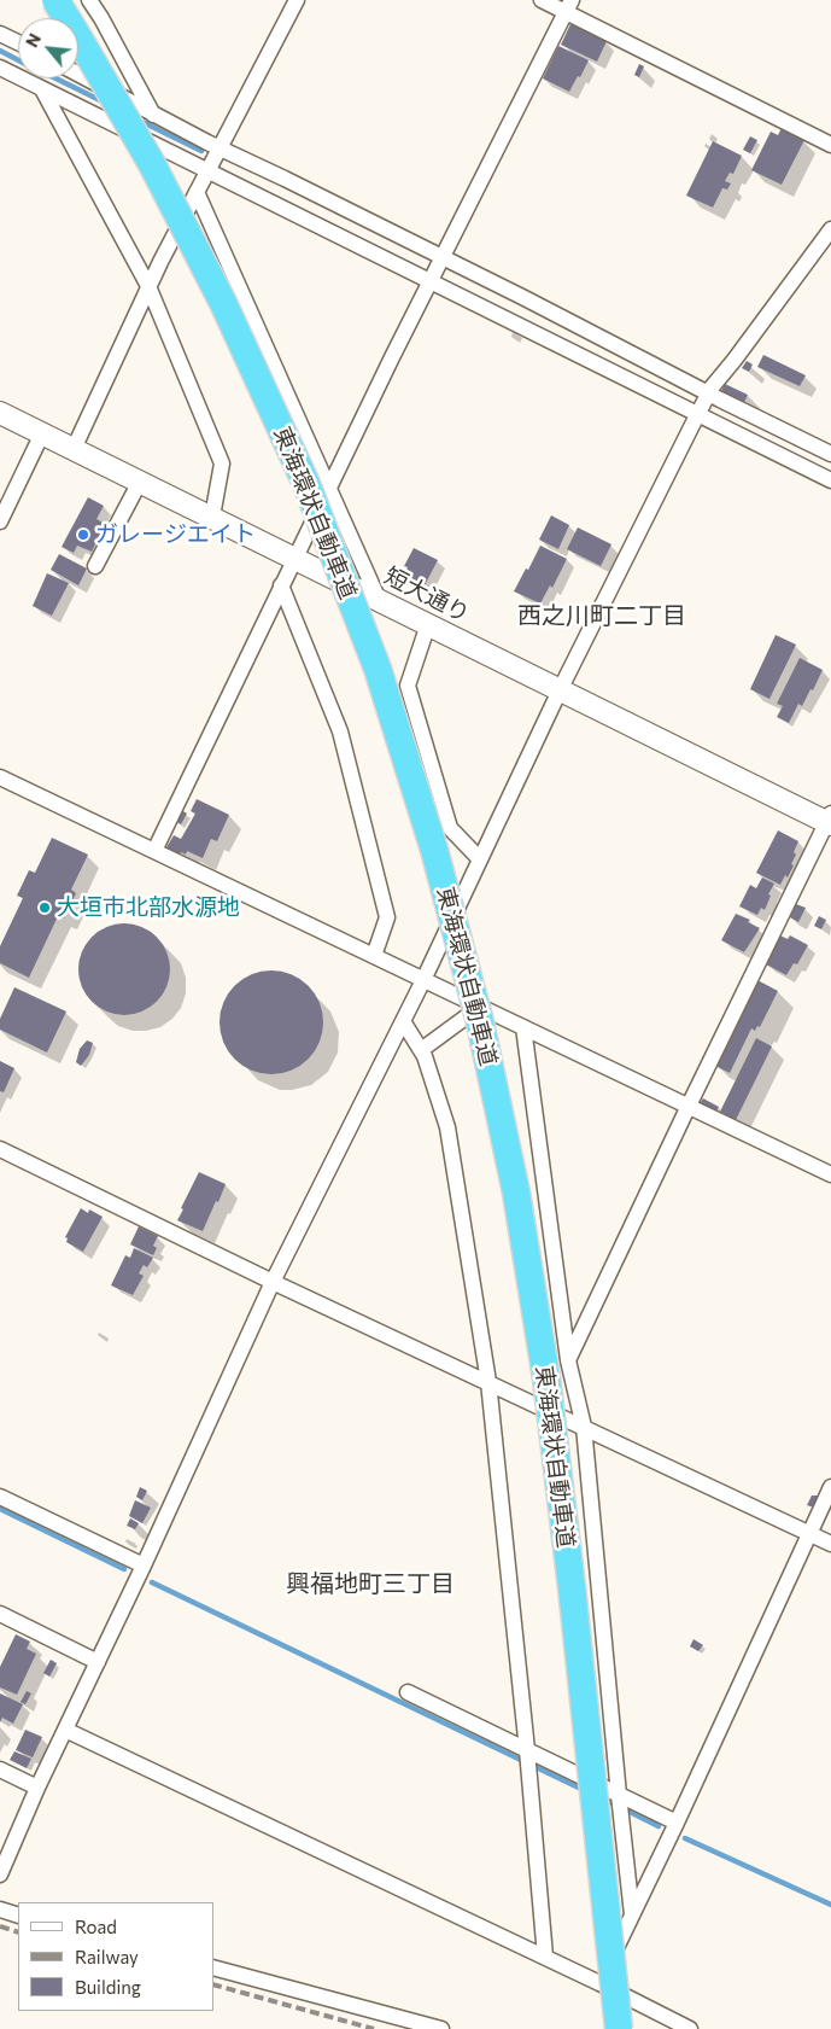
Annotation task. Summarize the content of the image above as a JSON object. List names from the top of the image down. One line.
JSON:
{"streets":{"highway":["東海環状自動車道"],"street":["短大通り"]},"districts":["西之川町二丁目","興福地町三丁目"],"places":["ガレージエイト","大垣市北部水源地"],"legend":["Road","Railway","Building"],"north":"top left"}
